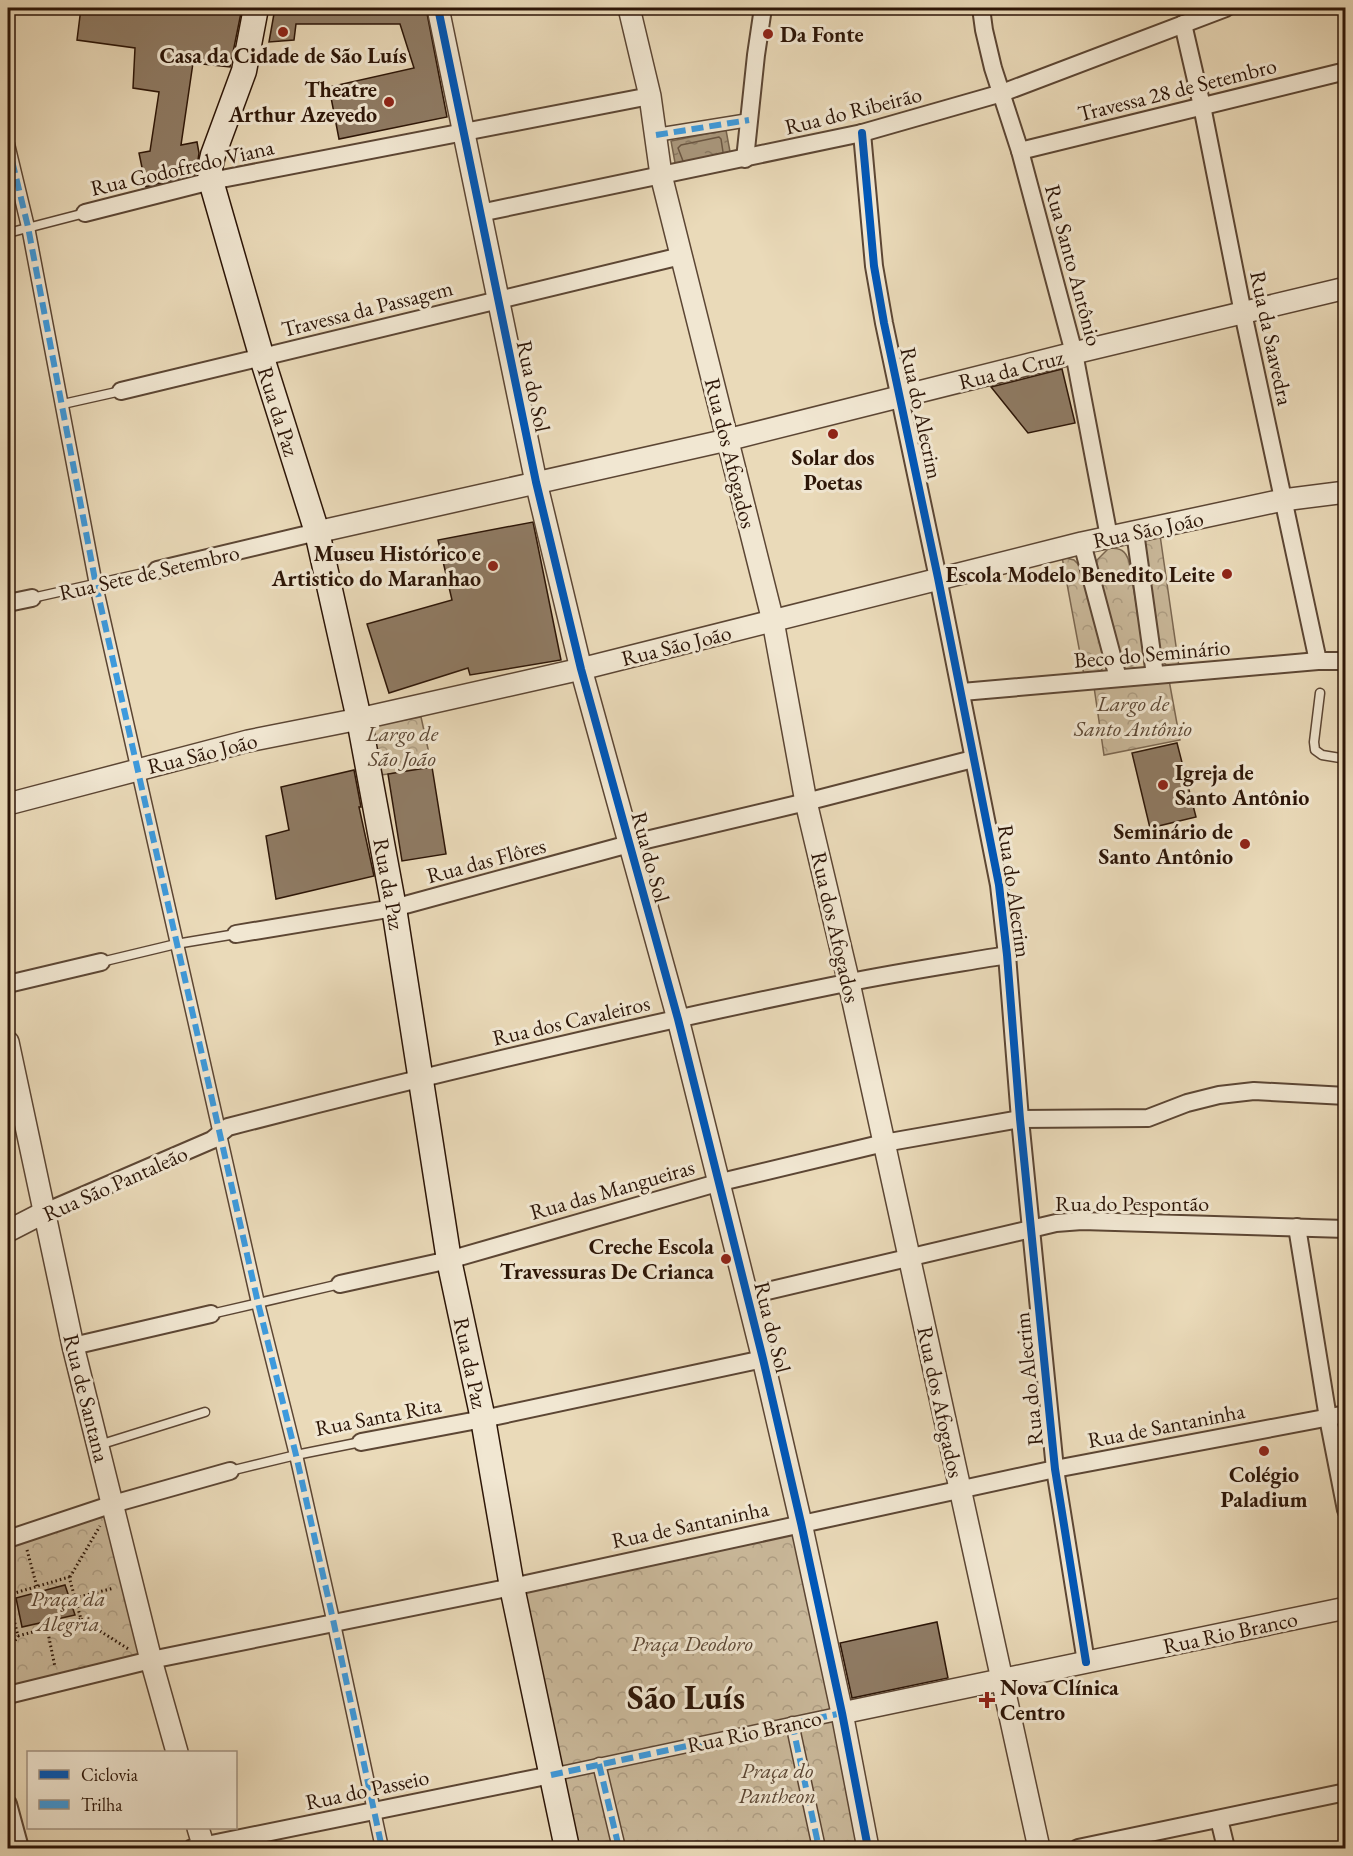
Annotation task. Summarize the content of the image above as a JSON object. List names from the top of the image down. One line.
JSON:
{"streets":{"main road":["Rua da Paz"],"street":["Travessa 28 de Setembro","Rua do Ribeirão","Rua Godofredo Viana","Rua Santo Antônio","Travessa da Passagem","Rua da Saavedra","Rua da Cruz","Rua do Sol","Rua do Alecrim","Rua dos Afogados","Rua São João","Rua Sete de Setembro","Beco do Seminário","Rua das Flôres","Rua dos Cavaleiros","Rua São Pantaleão","Rua das Mangueiras","Rua do Pespontão","Rua de Santana","Rua Santa Rita","Rua de Santaninha","Rua Rio Branco","Rua do Passeio"]},"crossings":[["Travessa 28 de Setembro","Rua Santo Antônio"],["Travessa 28 de Setembro","Rua da Saavedra"],["Rua do Ribeirão","Rua Santo Antônio"],["Rua do Ribeirão","Rua da Saavedra"],["Rua do Ribeirão","Rua do Sol"],["Rua do Ribeirão","Rua do Alecrim"],["Rua do Ribeirão","Rua dos Afogados"],["Rua Godofredo Viana","Rua do Sol"],["Rua Godofredo Viana","Rua da Paz"],["Rua Godofredo Viana","Rua dos Afogados"],["Rua Santo Antônio","Rua da Cruz"],["Rua Santo Antônio","Rua São João"],["Travessa da Passagem","Rua do Sol"],["Travessa da Passagem","Rua da Paz"],["Travessa da Passagem","Rua dos Afogados"],["Rua da Saavedra","Rua da Cruz"],["Rua da Saavedra","Rua São João"],["Rua da Saavedra","Beco do Seminário"],["Rua da Cruz","Rua do Sol"],["Rua da Cruz","Rua do Alecrim"],["Rua da Cruz","Rua dos Afogados"],["Rua da Cruz","Rua Sete de Setembro"],["Rua do Sol","Rua São João"],["Rua do Sol","Rua Sete de Setembro"],["Rua do Sol","Rua das Flôres"],["Rua do Sol","Rua dos Cavaleiros"],["Rua do Sol","Rua das Mangueiras"],["Rua do Sol","Rua do Pespontão"],["Rua do Sol","Rua Santa Rita"],["Rua do Sol","Rua de Santaninha"],["Rua do Sol","Rua Rio Branco"],["Rua da Paz","Rua São João"],["Rua da Paz","Rua Sete de Setembro"],["Rua da Paz","Rua das Flôres"],["Rua da Paz","Rua dos Cavaleiros"],["Rua da Paz","Rua das Mangueiras"],["Rua da Paz","Rua Santa Rita"],["Rua da Paz","Rua de Santaninha"],["Rua da Paz","Rua Rio Branco"],["Rua da Paz","Rua do Passeio"],["Rua do Alecrim","Rua São João"],["Rua do Alecrim","Beco do Seminário"],["Rua do Alecrim","Rua das Flôres"],["Rua do Alecrim","Rua dos Cavaleiros"],["Rua do Alecrim","Rua das Mangueiras"],["Rua do Alecrim","Rua do Pespontão"],["Rua do Alecrim","Rua de Santaninha"],["Rua do Alecrim","Rua Rio Branco"],["Rua dos Afogados","Rua São João"],["Rua dos Afogados","Rua das Flôres"],["Rua dos Afogados","Rua dos Cavaleiros"],["Rua dos Afogados","Rua das Mangueiras"],["Rua dos Afogados","Rua do Pespontão"],["Rua dos Afogados","Rua de Santaninha"],["Rua dos Afogados","Rua Rio Branco"],["Rua dos Cavaleiros","Rua São Pantaleão"],["Rua São Pantaleão","Rua de Santana"],["Rua das Mangueiras","Rua de Santana"],["Rua de Santana","Rua Santa Rita"],["Rua de Santana","Rua de Santaninha"],["Rua Rio Branco","Rua do Passeio"]],"districts":["São Luís"],"parks":["Largo de Santo Antônio","Largo de São João","Praça da Alegria","Praça Deodoro","Praça do Pantheon"],"places":{"other":["Casa da Cidade de São Luís","Da Fonte","Theatre Arthur Azevedo","Solar dos Poetas","Museu Histórico e Artistico do Maranhao","Escola Modelo Benedito Leite","Igreja de Santo Antônio","Seminário de Santo Antônio","Creche Escola Travessuras De Crianca","Colégio Paladium"],"health":["Nova Clínica Centro"]},"legend":["Ciclovia","Trilha"]}
